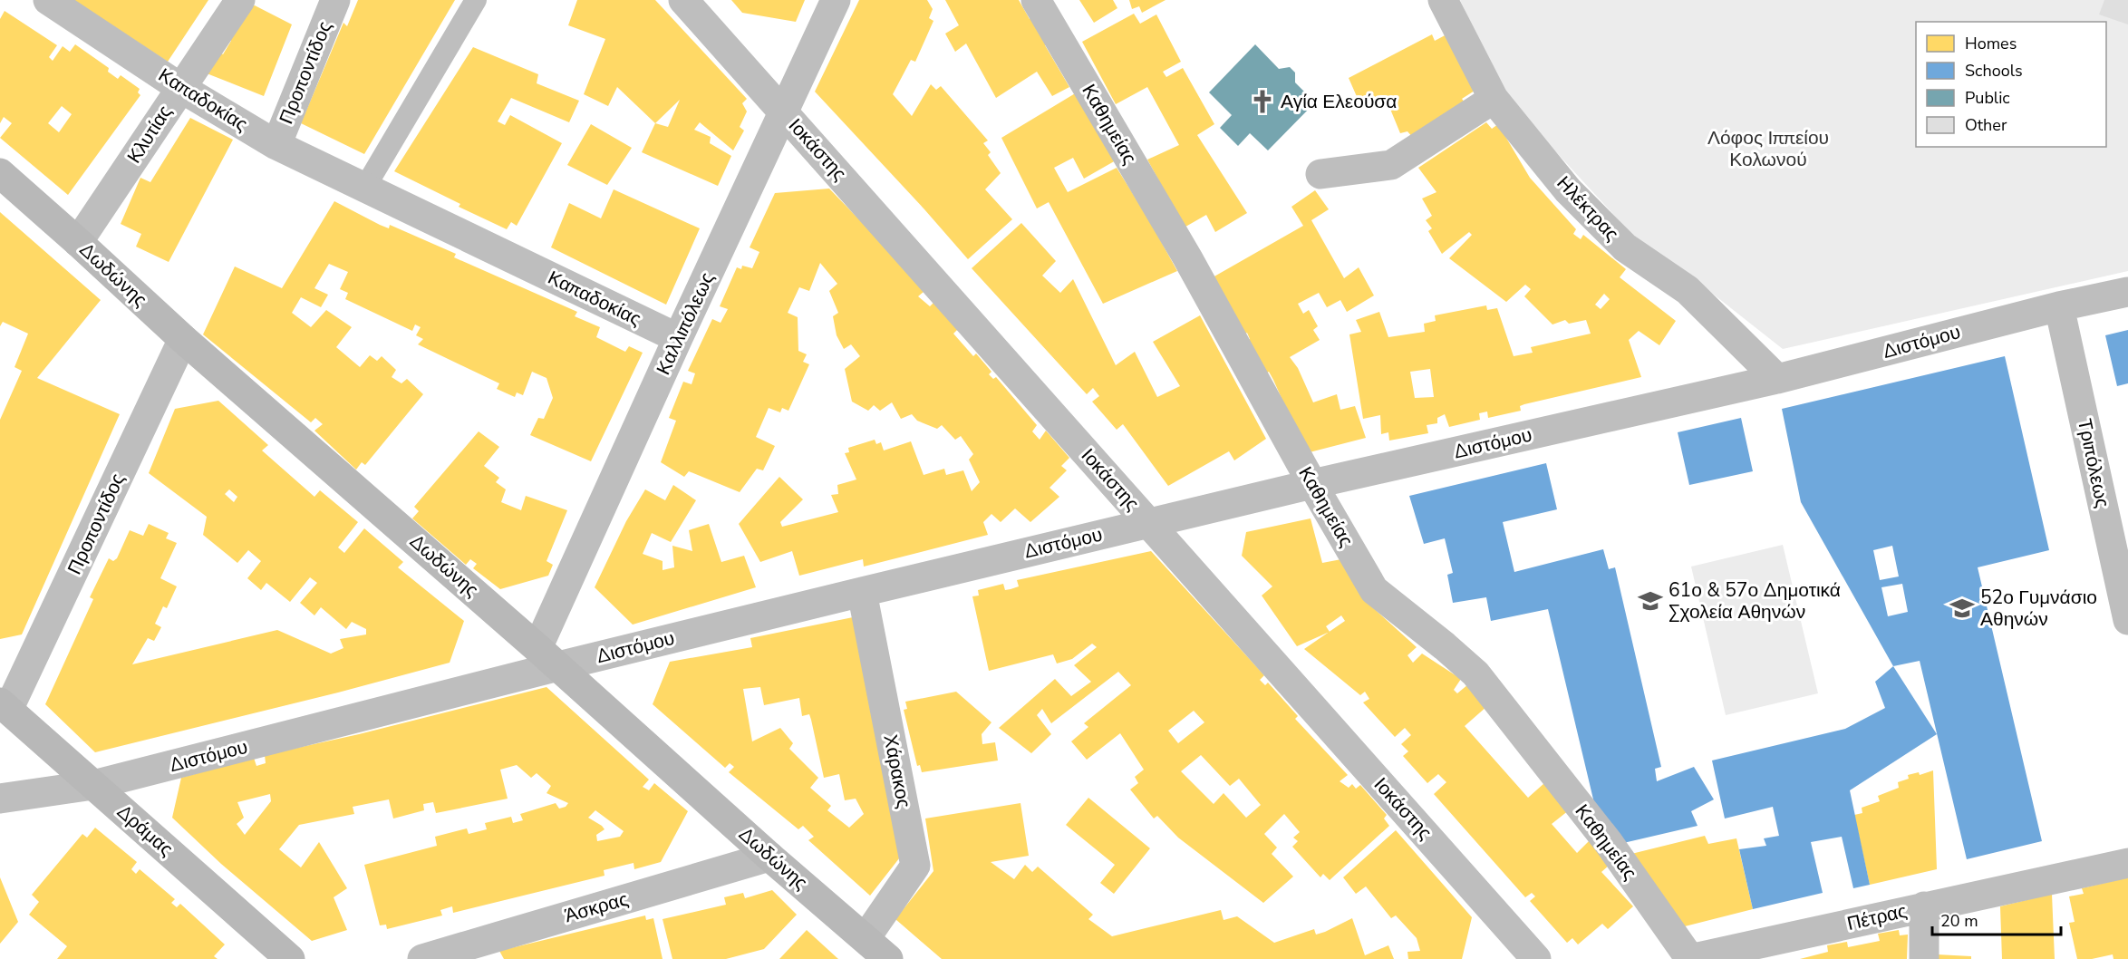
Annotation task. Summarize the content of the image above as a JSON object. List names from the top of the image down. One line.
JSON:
{"streets":{"street":["Προποντίδος","Καπαδοκίας","Καθημείας","Κλυτίας","Ιοκάστης","Ηλέκτρας","Δωδώνης","Καλλιπόλεως","Διστόμου","Τριπόλεως","Χάρακος","Δράμας","Άσκρας","Πέτρας"]},"crossings":[["Προποντίδος","Καπαδοκίας"],["Προποντίδος","Δωδώνης"],["Προποντίδος","Δράμας"],["Καπαδοκίας","Κλυτίας"],["Καπαδοκίας","Καλλιπόλεως"],["Καθημείας","Διστόμου"],["Καθημείας","Πέτρας"],["Κλυτίας","Δωδώνης"],["Ιοκάστης","Καλλιπόλεως"],["Ιοκάστης","Διστόμου"],["Ηλέκτρας","Διστόμου"],["Δωδώνης","Καλλιπόλεως"],["Δωδώνης","Διστόμου"],["Δωδώνης","Χάρακος"],["Δωδώνης","Άσκρας"],["Καλλιπόλεως","Διστόμου"],["Διστόμου","Τριπόλεως"],["Διστόμου","Χάρακος"],["Διστόμου","Δράμας"]],"parks":["Λόφος Ιππείου Κολωνού"],"places":{"church":["Αγία Ελεούσα"],"school or university":["61ο & 57ο Δημοτικά Σχολεία Αθηνών","52ο Γυμνάσιο Αθηνών"]},"legend":["Homes","Schools","Public","Other"],"scale_bar":"20 m"}
